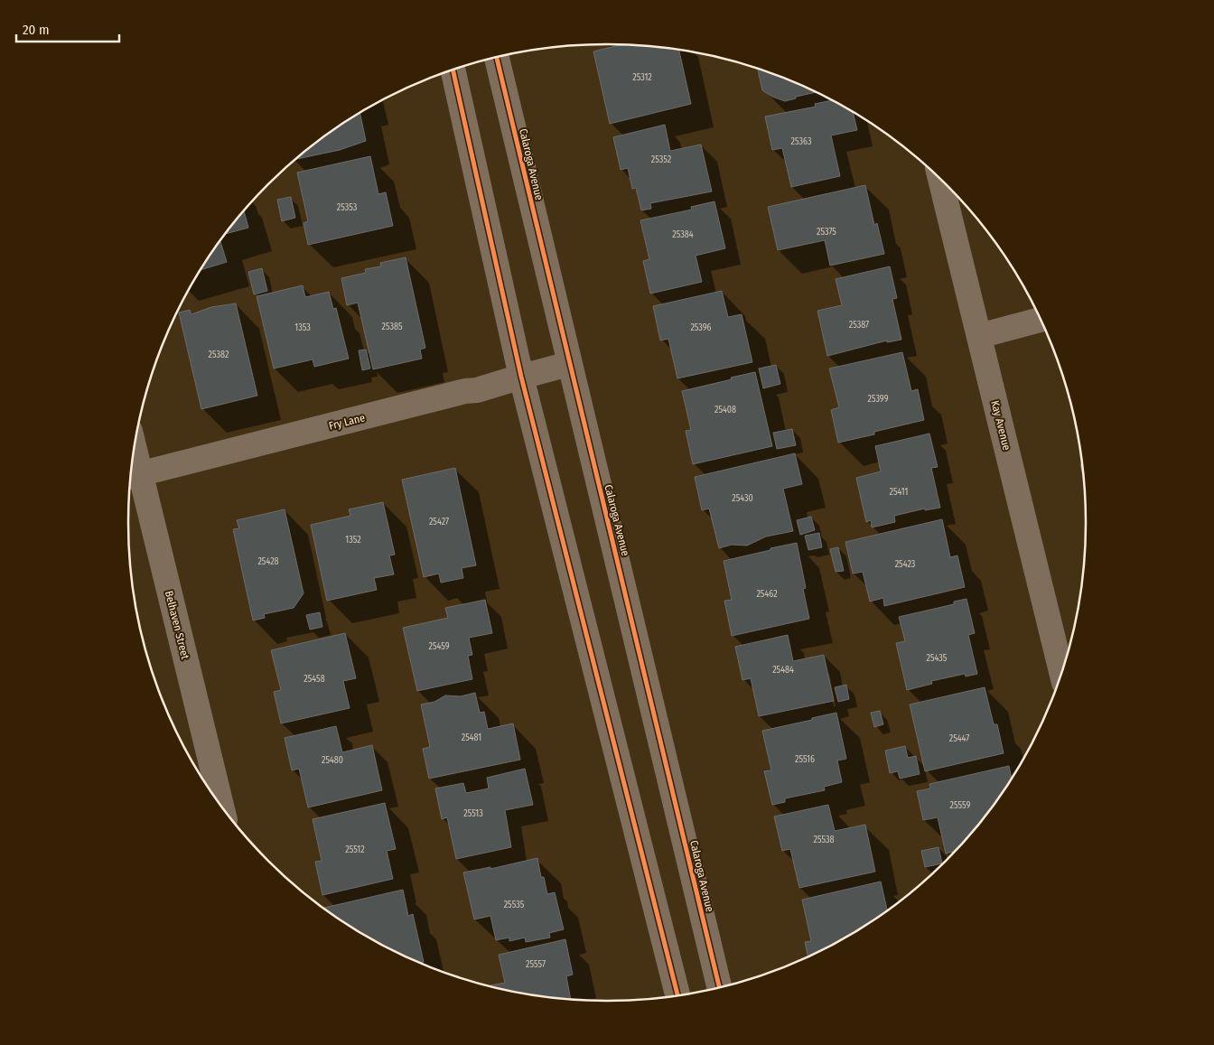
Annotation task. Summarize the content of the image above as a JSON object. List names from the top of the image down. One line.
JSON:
{"streets":{"street":["Calaroga Avenue","Fry Lane","Kay Avenue","Belhaven Street"]},"crossings":[["Calaroga Avenue","Fry Lane"],["Fry Lane","Belhaven Street"]],"house_numbers":["25312","25363","25352","25353","25375","25384","25387","25385","1353","25396","25382","25399","25408","25411","25430","25427","1352","25428","25423","25462","25459","25435","25484","25458","25481","25447","25516","25480","25559","25513","25538","25512","25535","25557"],"scale_bar":"20 m"}
